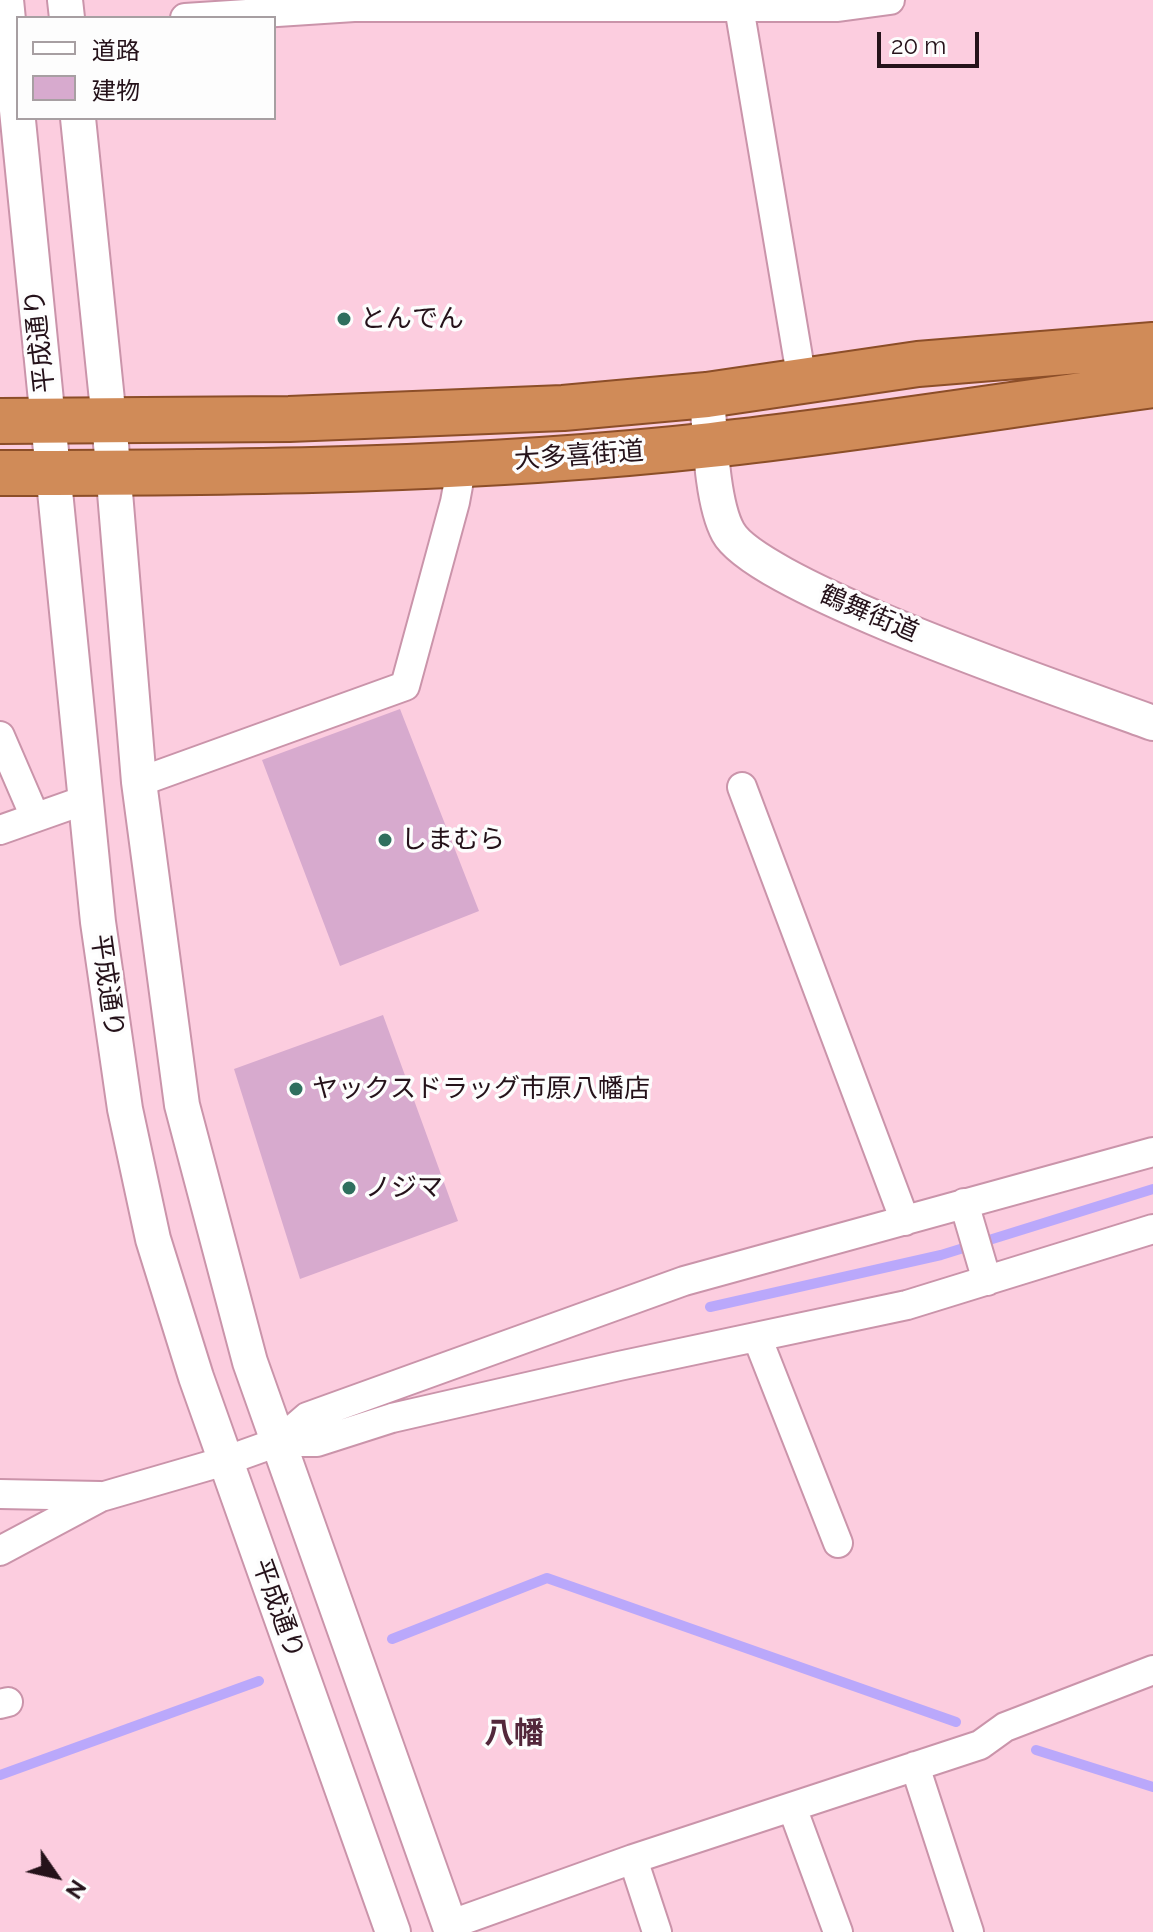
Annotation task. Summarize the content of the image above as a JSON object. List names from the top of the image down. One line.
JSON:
{"streets":{"highway":["大多喜街道"],"street":["平成通り","鶴舞街道"]},"crossings":[["平成通り","大多喜街道"],["大多喜街道","鶴舞街道"]],"districts":["八幡"],"places":["とんでん","しまむら","ヤックスドラッグ市原八幡店","ノジマ"],"legend":["道路","建物"],"scale_bar":"20 m","north":"bottom right"}
